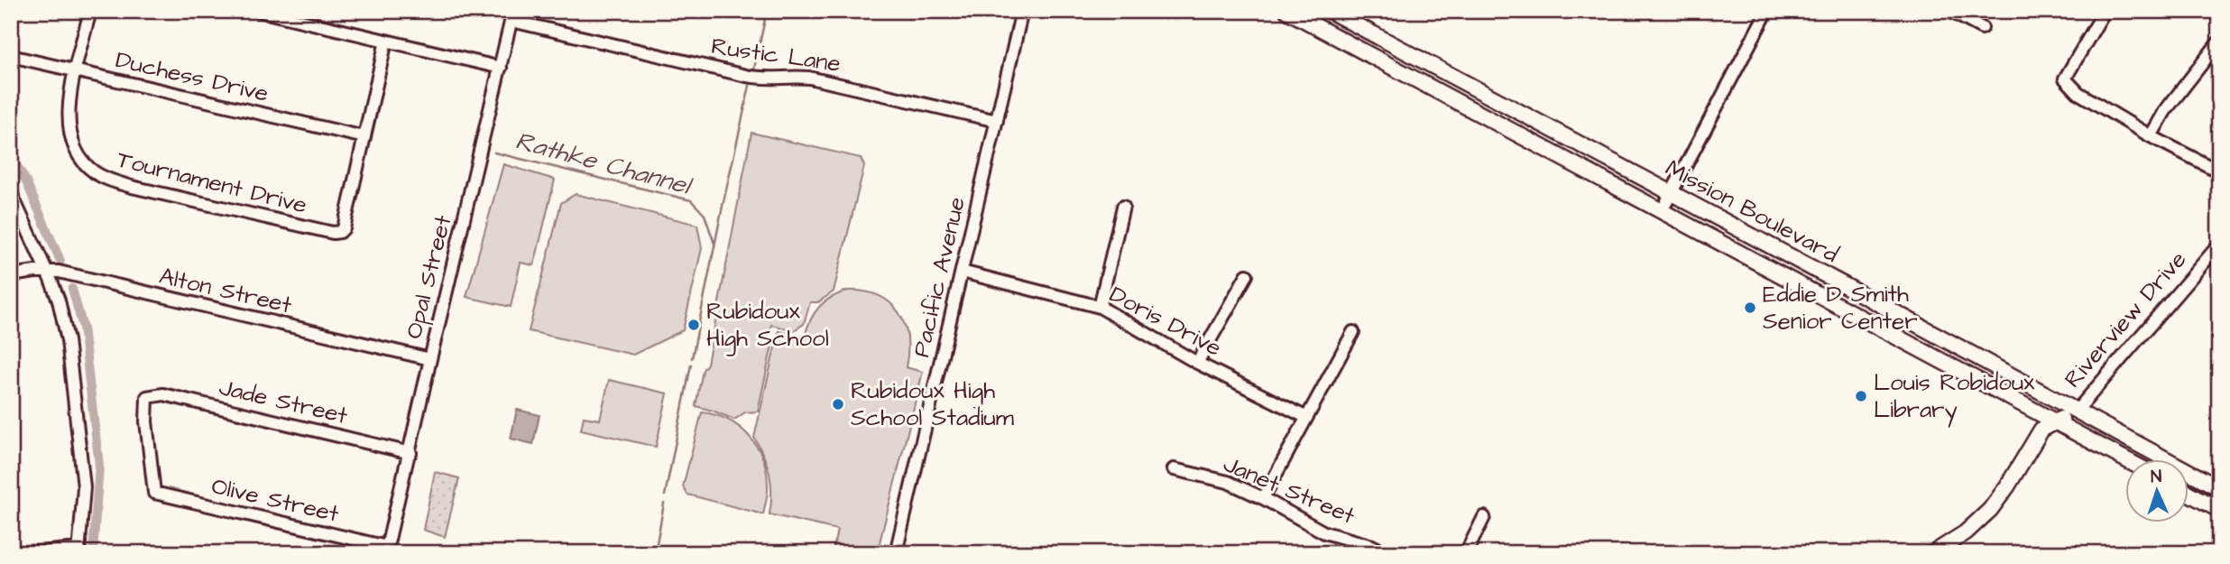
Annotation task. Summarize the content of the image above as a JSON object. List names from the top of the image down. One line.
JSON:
{"streets":{"main road":["Mission Boulevard","Riverview Drive"],"street":["Rustic Lane","Duchess Drive","Tournament Drive","Opal Street","Pacific Avenue","Alton Street","Doris Drive","Jade Street","Janet Street","Olive Street"]},"crossings":[["Rustic Lane","Opal Street"],["Rustic Lane","Pacific Avenue"],["Duchess Drive","Tournament Drive"],["Mission Boulevard","Riverview Drive"],["Opal Street","Alton Street"],["Opal Street","Jade Street"],["Opal Street","Olive Street"],["Pacific Avenue","Doris Drive"],["Jade Street","Olive Street"]],"water":["Rathke Channel"],"places":["Eddie D Smith Senior Center","Rubidoux High School","Louis Robidoux Library","Rubidoux High School Stadium"],"north":"top"}
